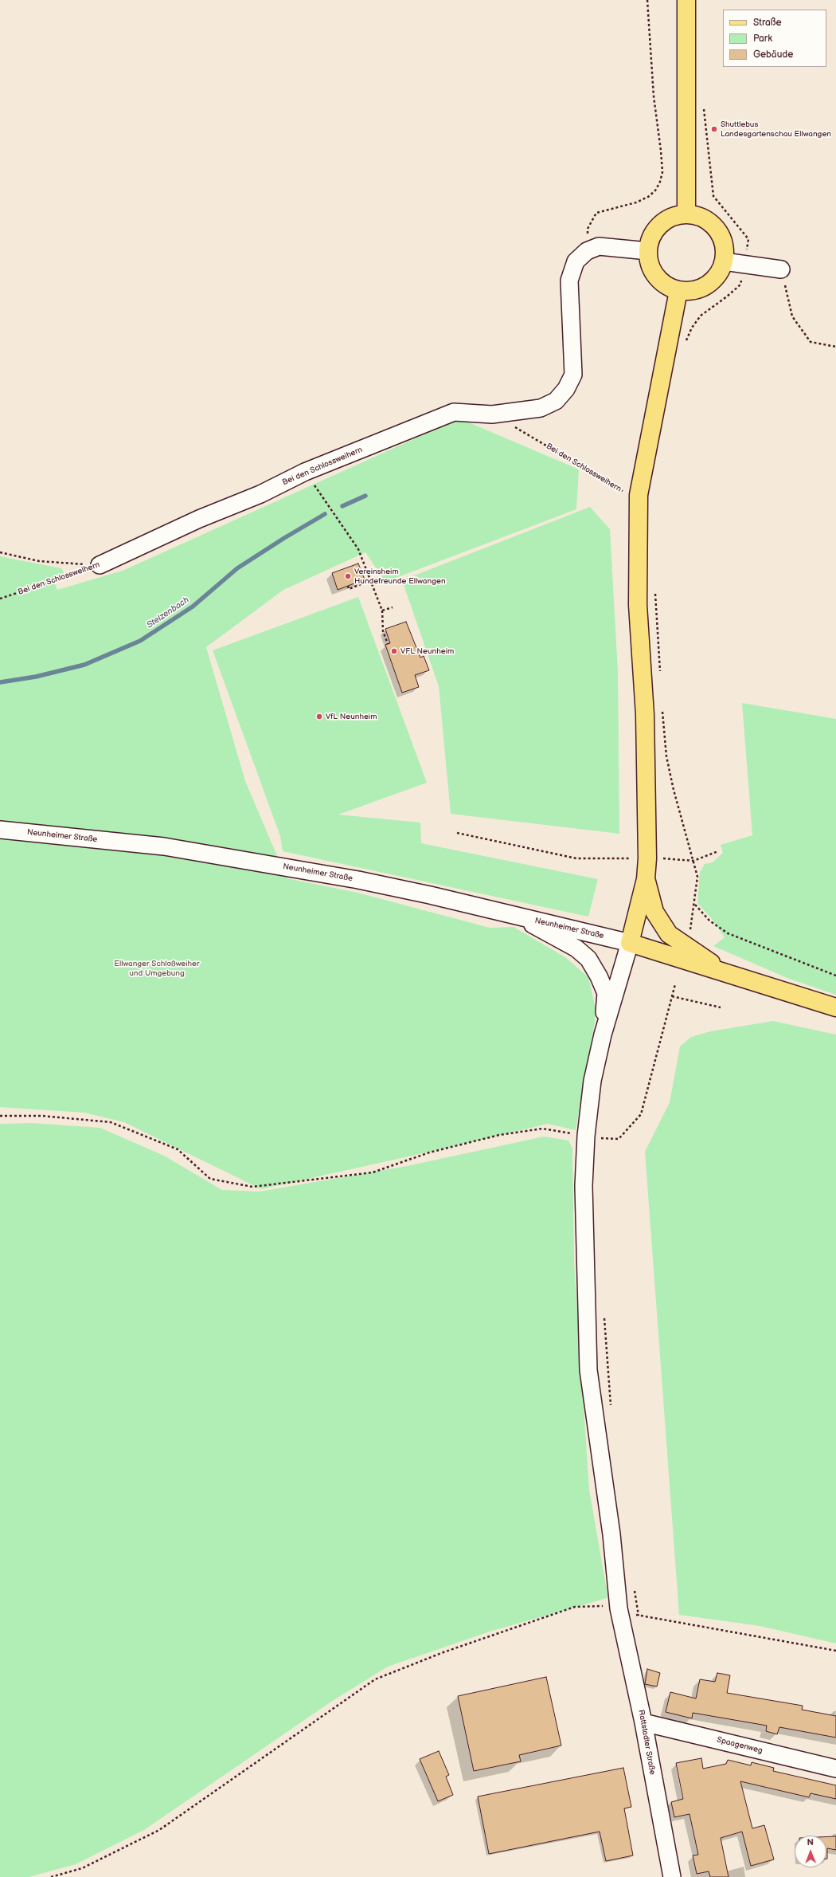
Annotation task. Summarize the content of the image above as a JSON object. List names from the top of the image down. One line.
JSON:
{"streets":{"street":["Bei den Schlossweihern","Neunheimer Straße","Rattstadter Straße","Spaagenweg"]},"crossings":[["Rattstadter Straße","Spaagenweg"]],"water":["Stelzenbach"],"parks":["Ellwanger Schloßweiher und Umgebung"],"places":["Shuttlebus Landesgartenschau Ellwangen","Vereinsheim Hundefreunde Ellwangen","VFL Neunheim","VfL Neunheim"],"legend":["Straße","Park","Gebäude"],"north":"top"}
